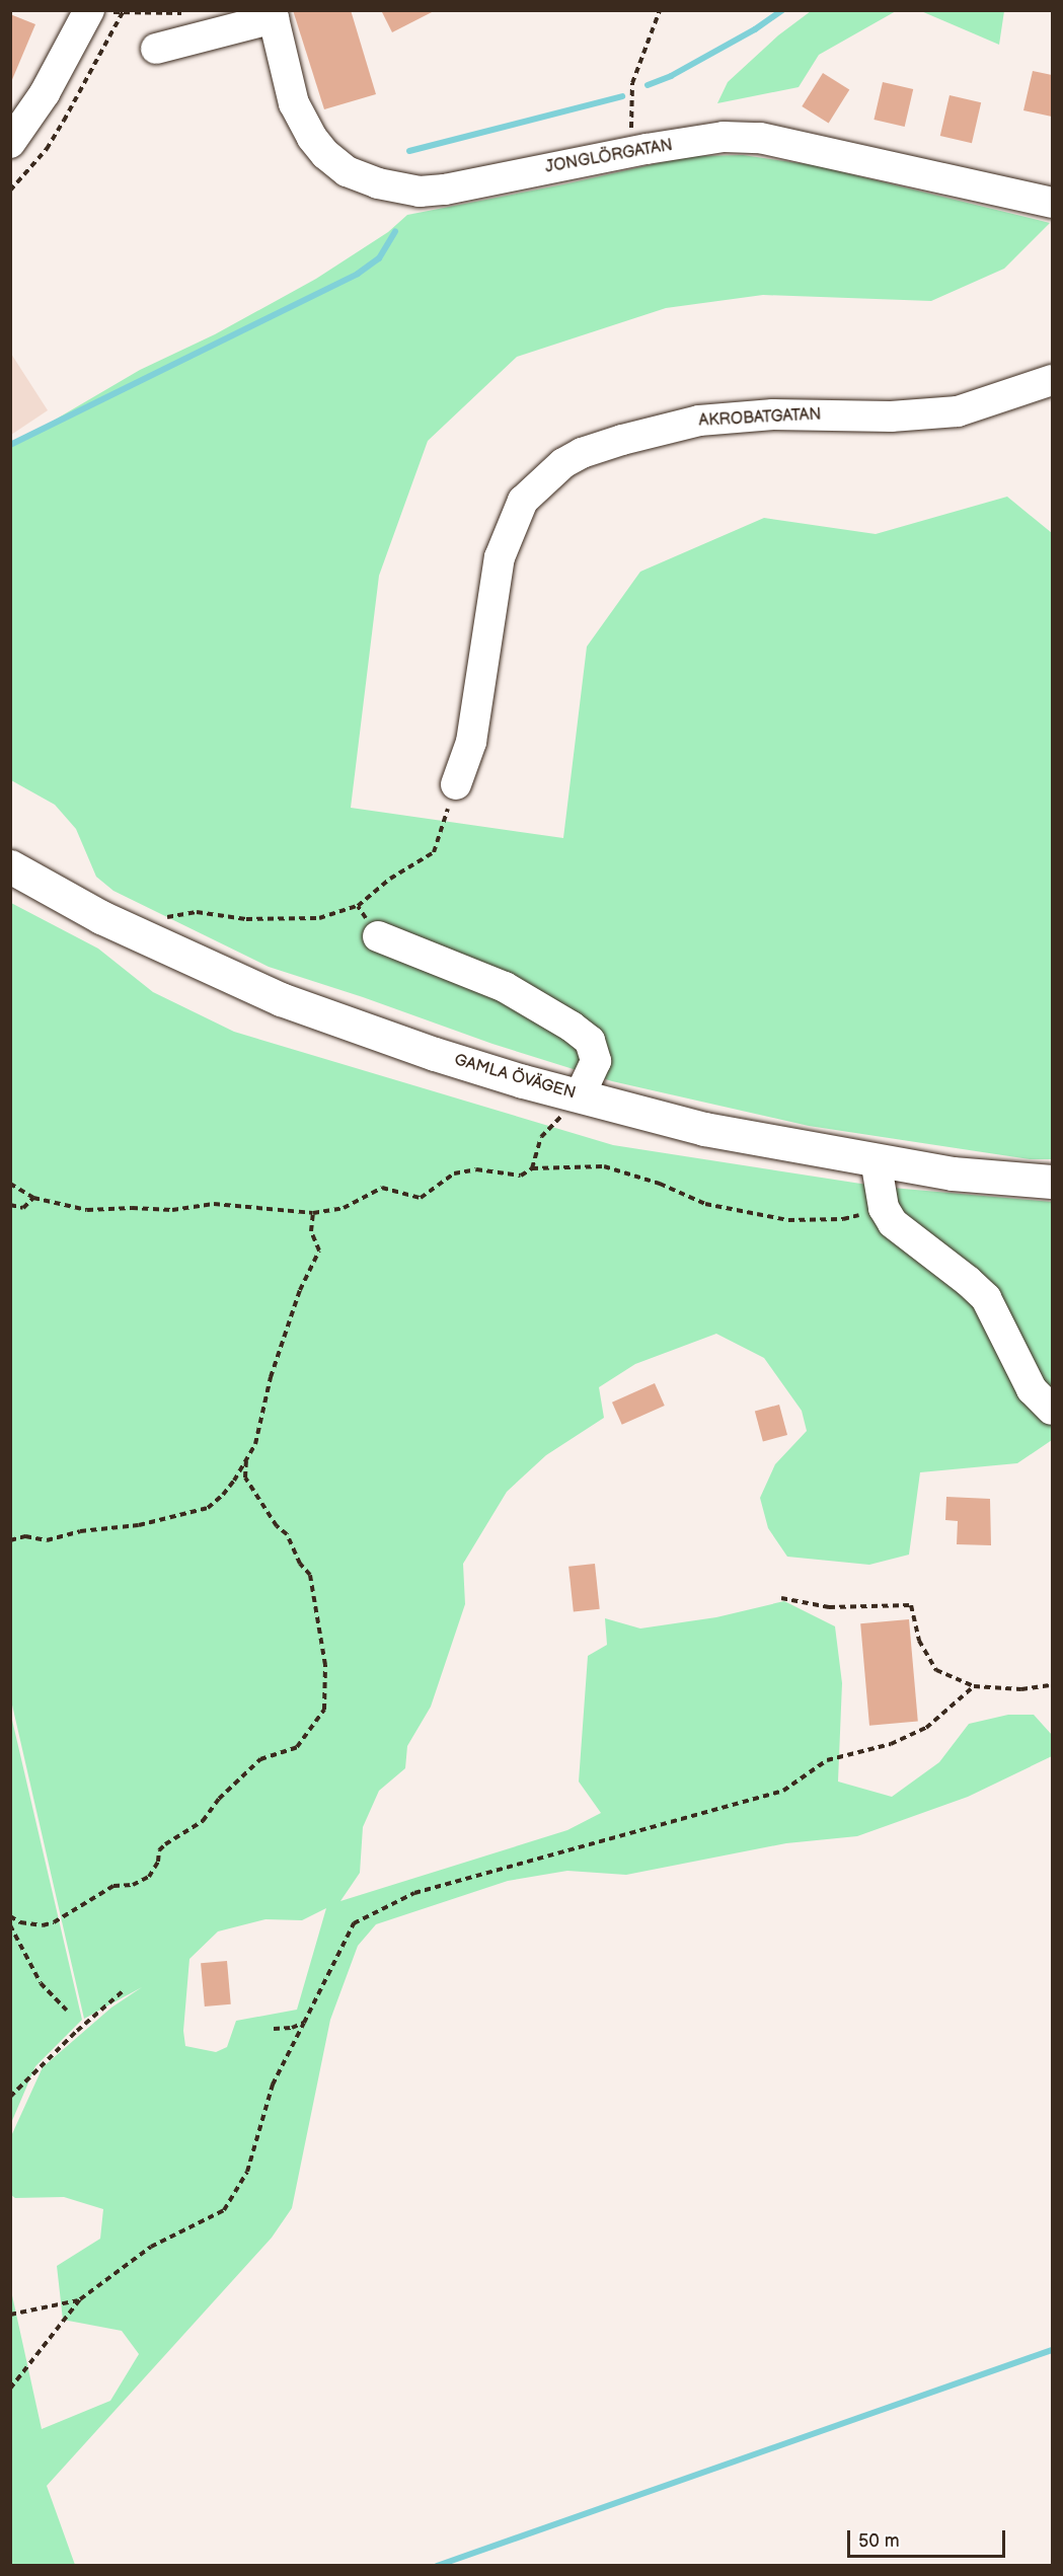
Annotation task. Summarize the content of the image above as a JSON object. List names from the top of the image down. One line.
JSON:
{"streets":{"main road":["GAMLA ÖVÄGEN"],"street":["JONGLÖRGATAN","AKROBATGATAN"]},"scale_bar":"50 m"}
